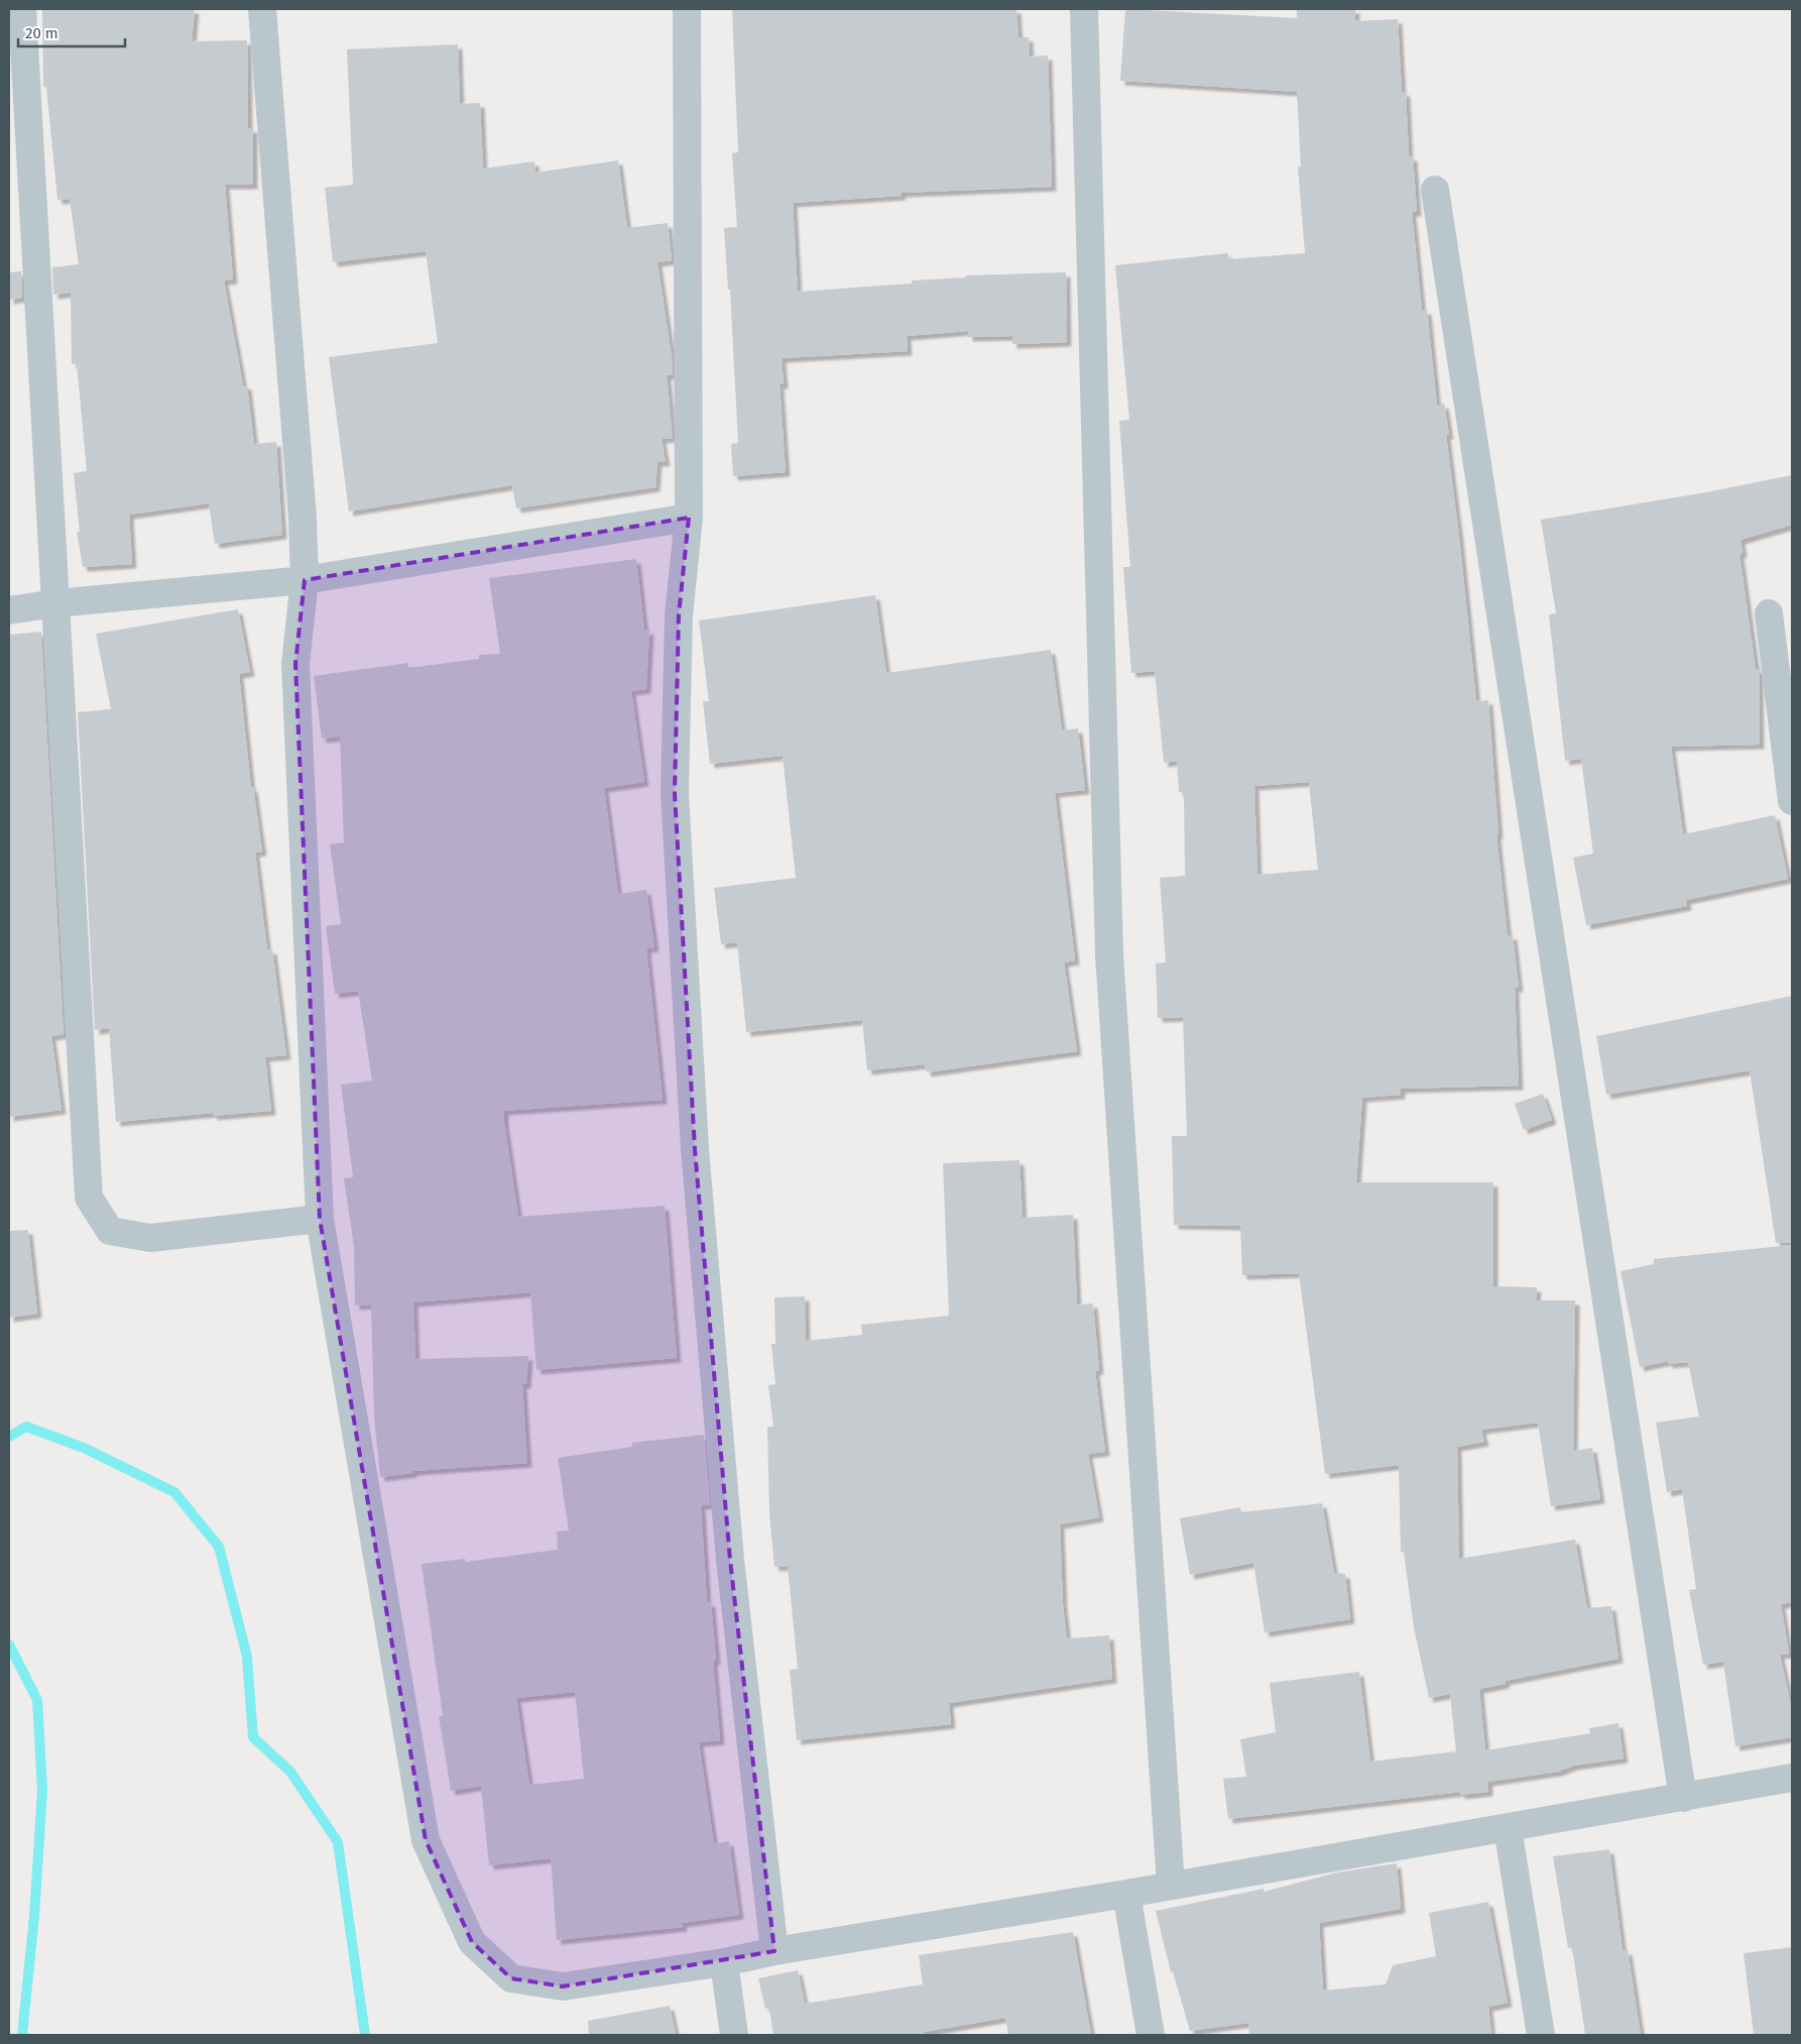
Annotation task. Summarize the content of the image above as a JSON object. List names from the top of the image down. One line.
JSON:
{"scale_bar":"20 m"}
